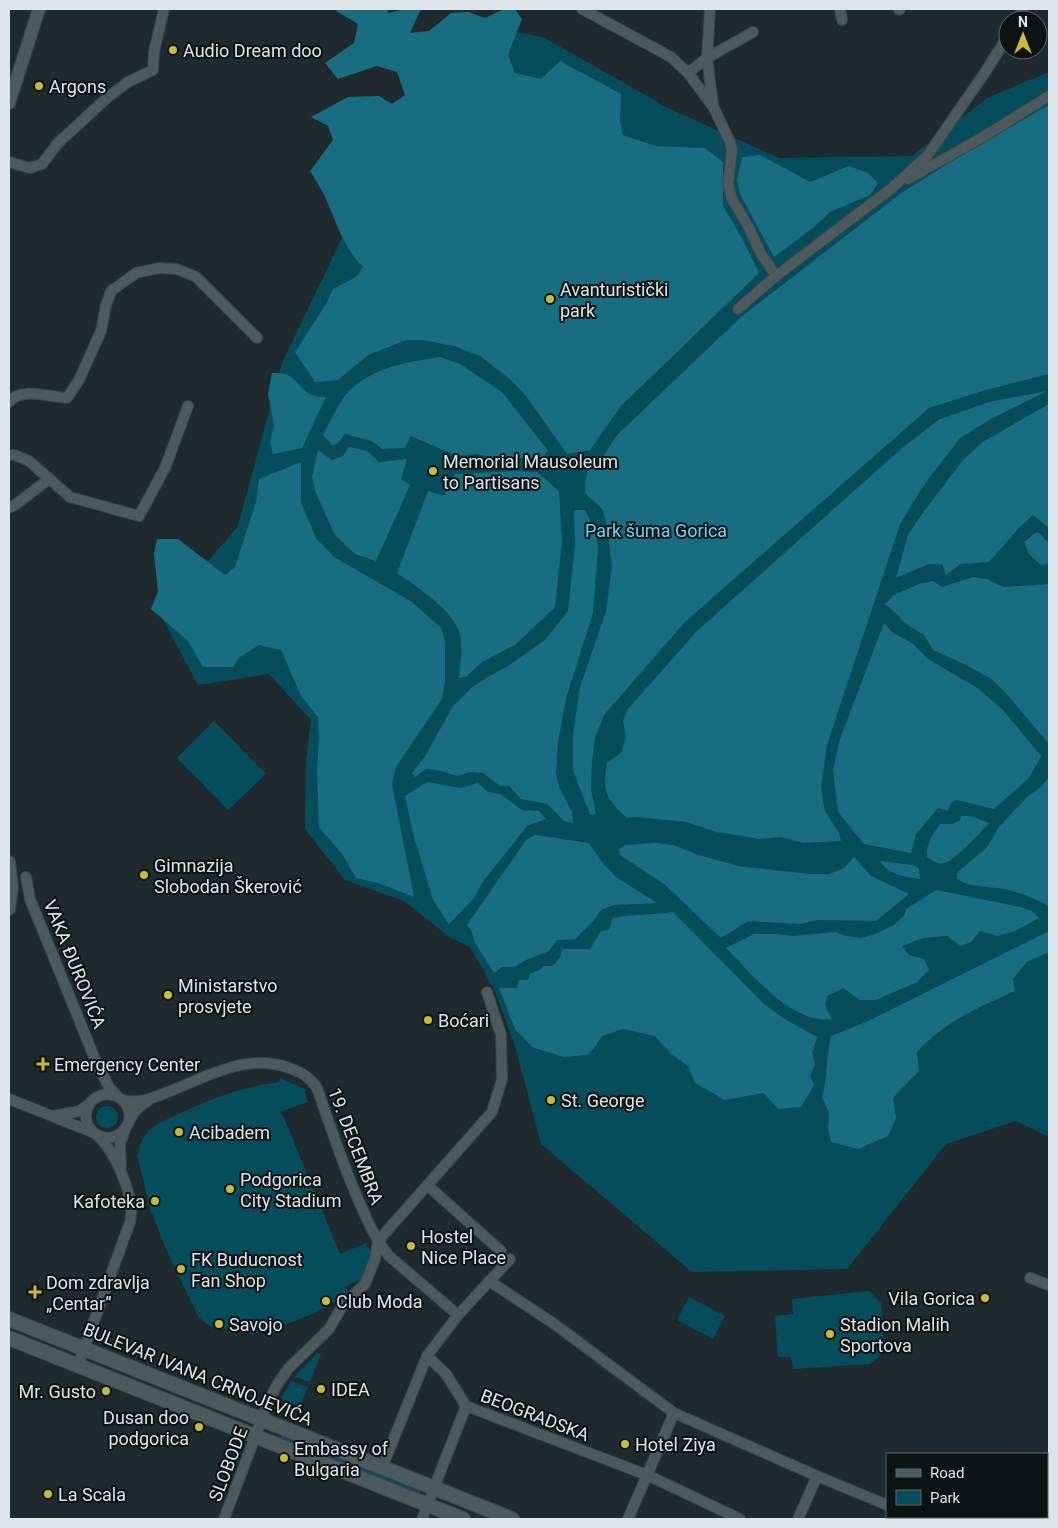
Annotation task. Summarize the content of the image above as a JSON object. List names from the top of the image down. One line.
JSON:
{"streets":{"main road":["BULEVAR IVANA CRNOJEVIĆA"],"street":["VAKA ĐUROVIĆA","19. DECEMBRA","BEOGRADSKA","SLOBODE"]},"crossings":[["19. DECEMBRA","BULEVAR IVANA CRNOJEVIĆA"],["19. DECEMBRA","SLOBODE"],["BULEVAR IVANA CRNOJEVIĆA","BEOGRADSKA"],["BULEVAR IVANA CRNOJEVIĆA","SLOBODE"]],"parks":["Park šuma Gorica"],"places":{"other":["Audio Dream doo","Argons","Avanturistički park","Memorial Mausoleum to Partisans","Gimnazija Slobodan Škerović","Ministarstvo prosvjete","Boćari","St. George","Acibadem","Podgorica City Stadium","Kafoteka","Hostel Nice Place","FK Buducnost Fan Shop","Vila Gorica","Club Moda","Savojo","Stadion Malih Sportova","IDEA","Mr. Gusto","Dusan doo podgorica","Hotel Ziya","Embassy of Bulgaria","La Scala"],"health":["Emergency Center","Dom zdravlja „Centar”"]},"legend":["Road","Park"],"north":"top"}
